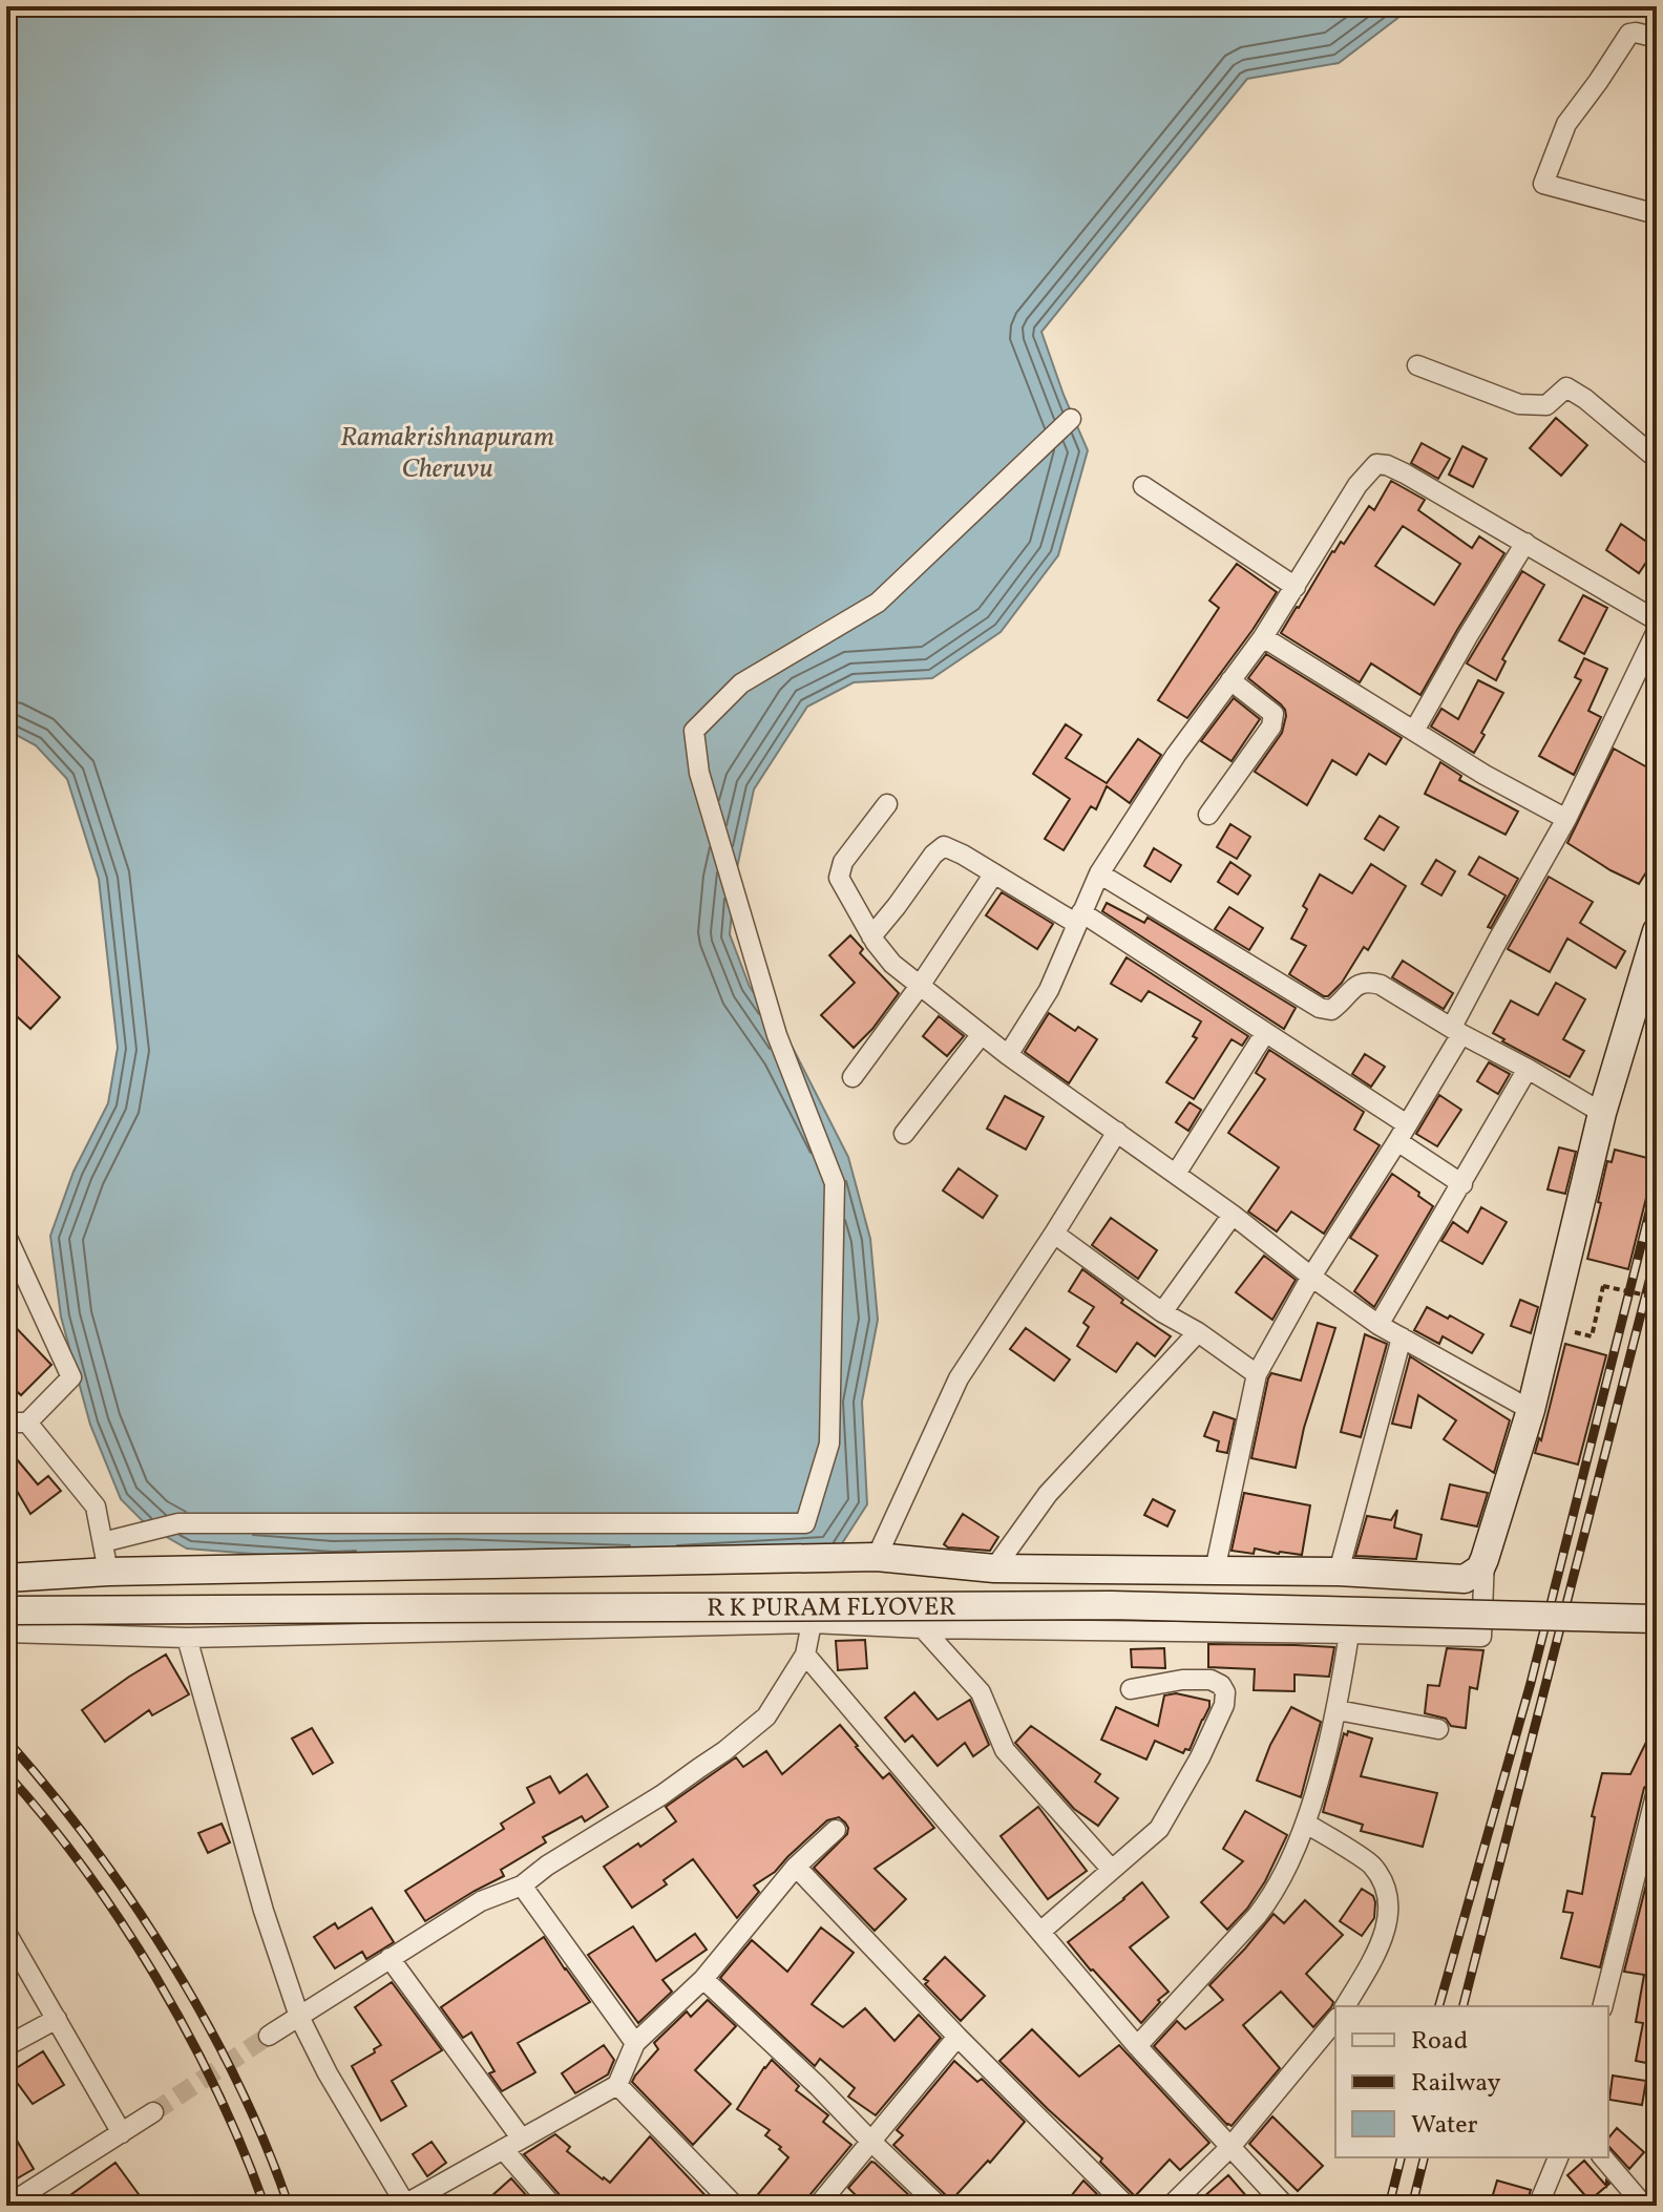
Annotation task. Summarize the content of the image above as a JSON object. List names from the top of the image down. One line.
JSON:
{"streets":{"street":["R K PURAM FLYOVER"]},"water":["Ramakrishnapuram Cheruvu"],"legend":["Road","Railway","Water"]}
